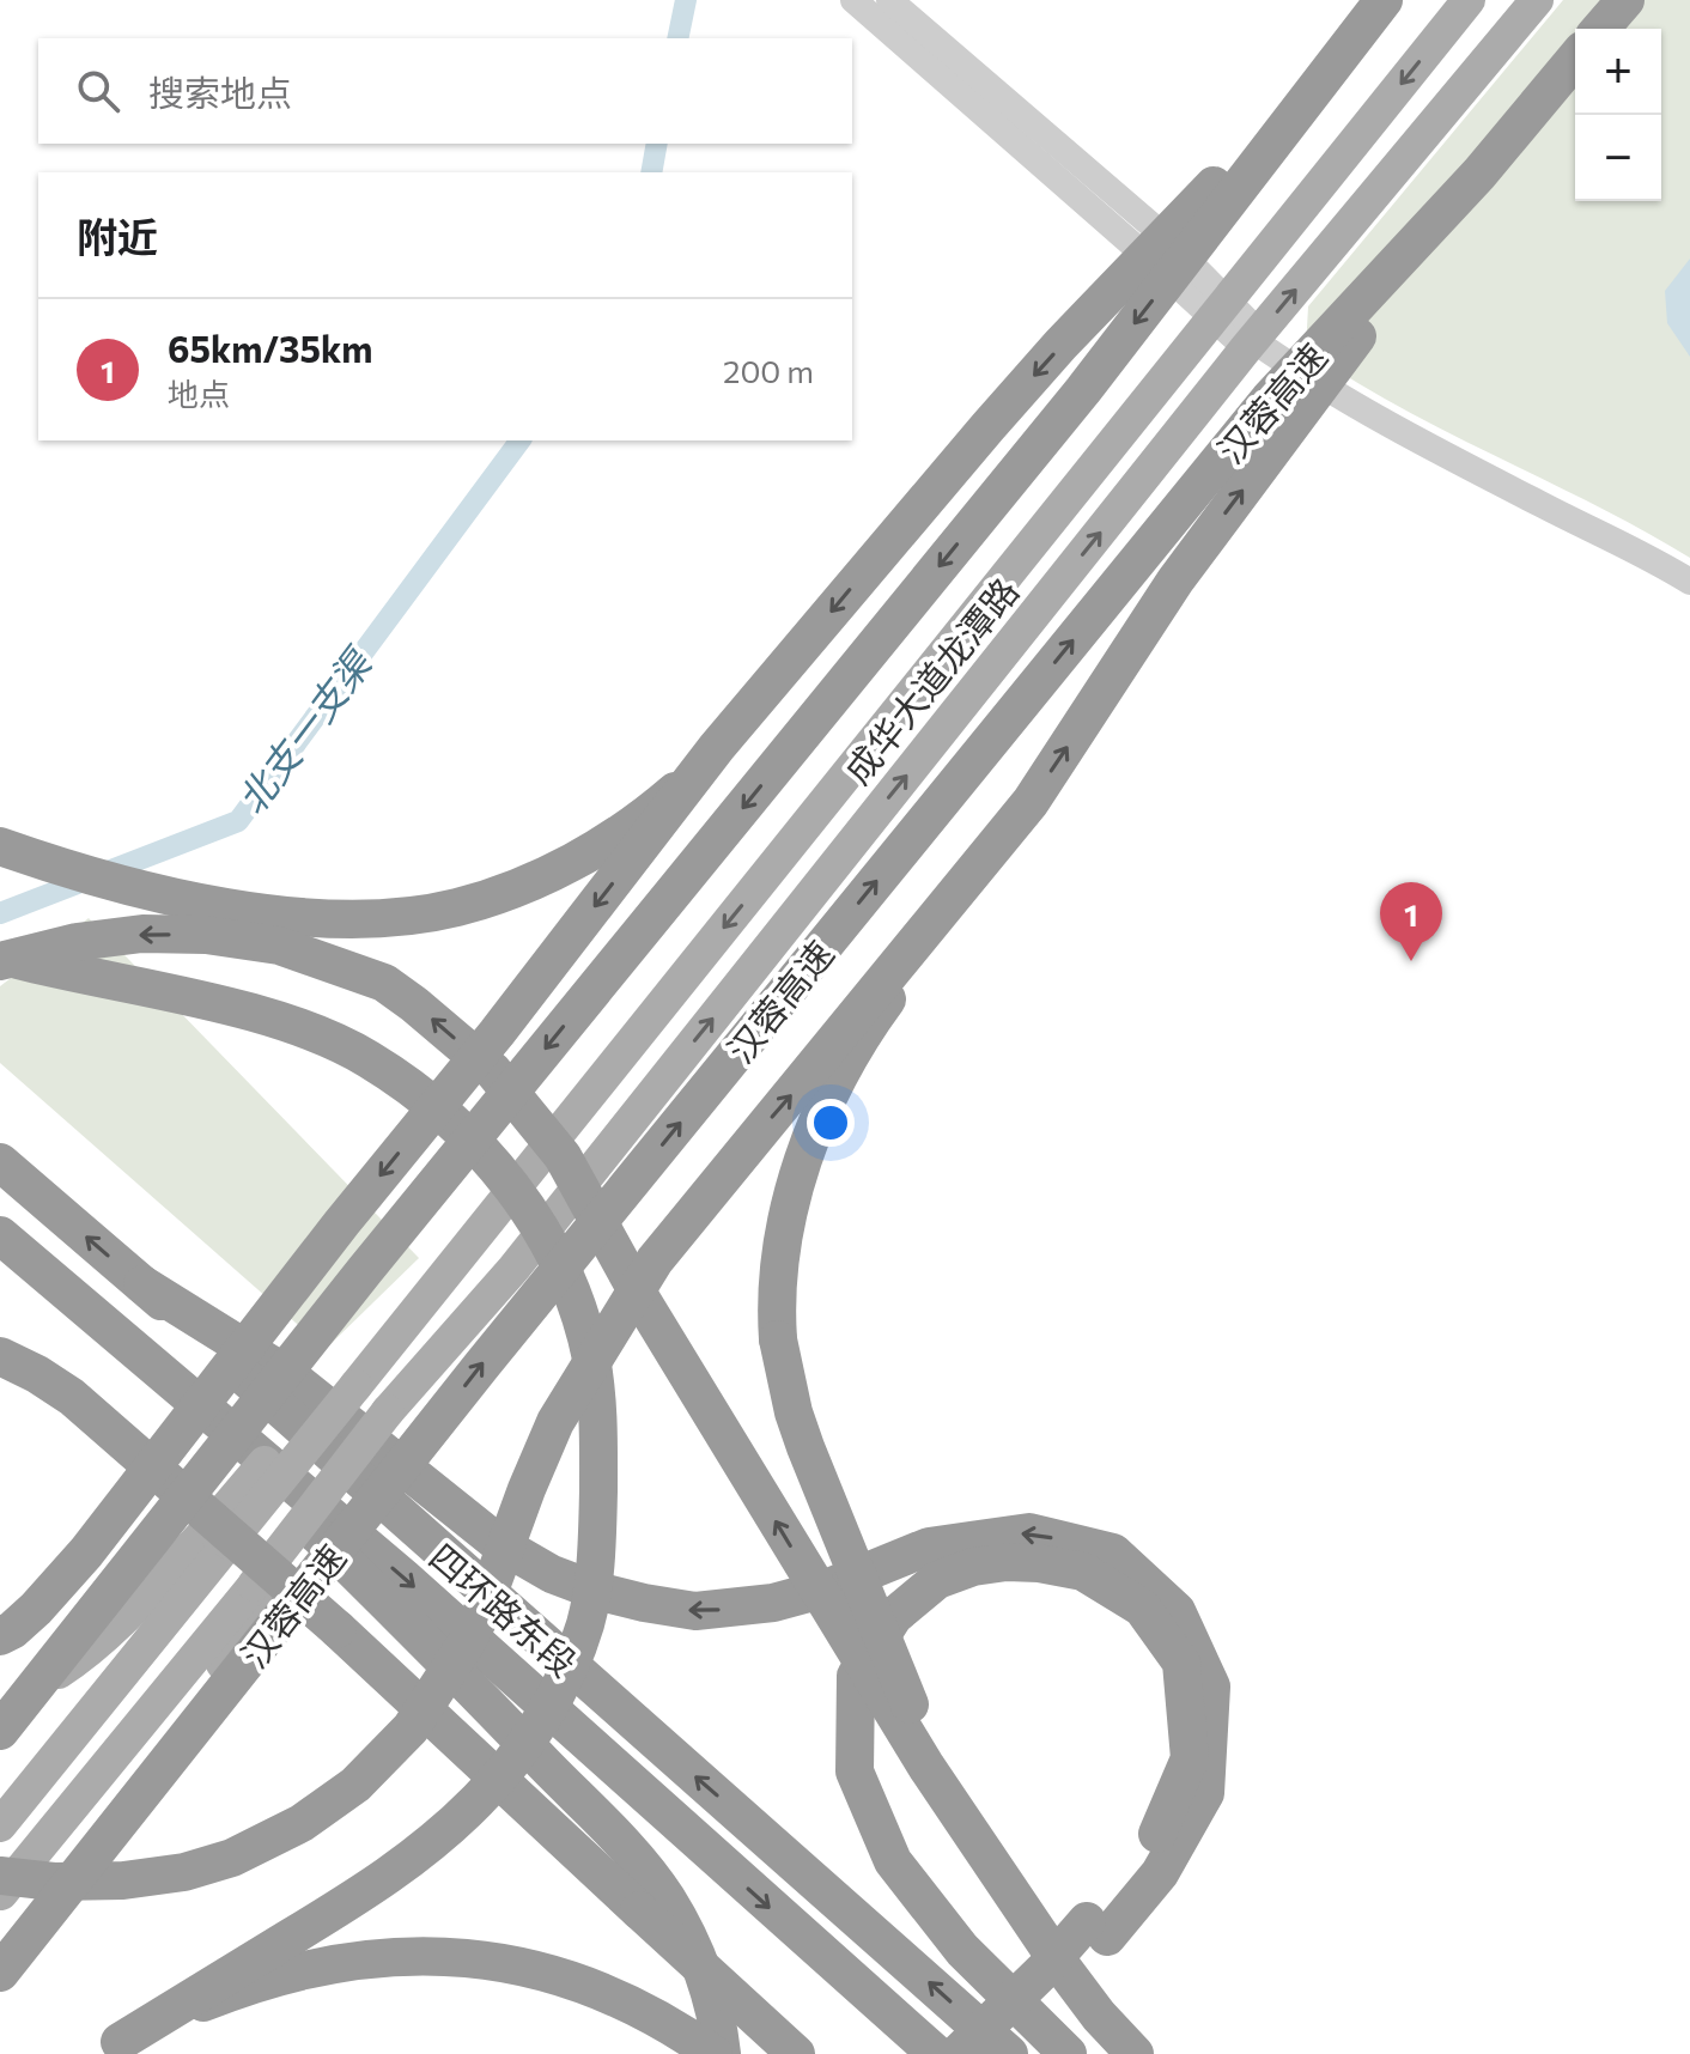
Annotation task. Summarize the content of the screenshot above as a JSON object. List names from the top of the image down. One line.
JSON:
{"streets":{"highway":["汉蓉高速","四环路东段"],"main road":["成华大道龙潭路"]},"water":["北支一支渠"],"page":{"map_buttons":["+","−"],"search":"搜索地点","heading":"附近","list":[{"mark":"1","name":"65km/35km","note":"地点","value":"200 m"}],"pins":"1"}}
